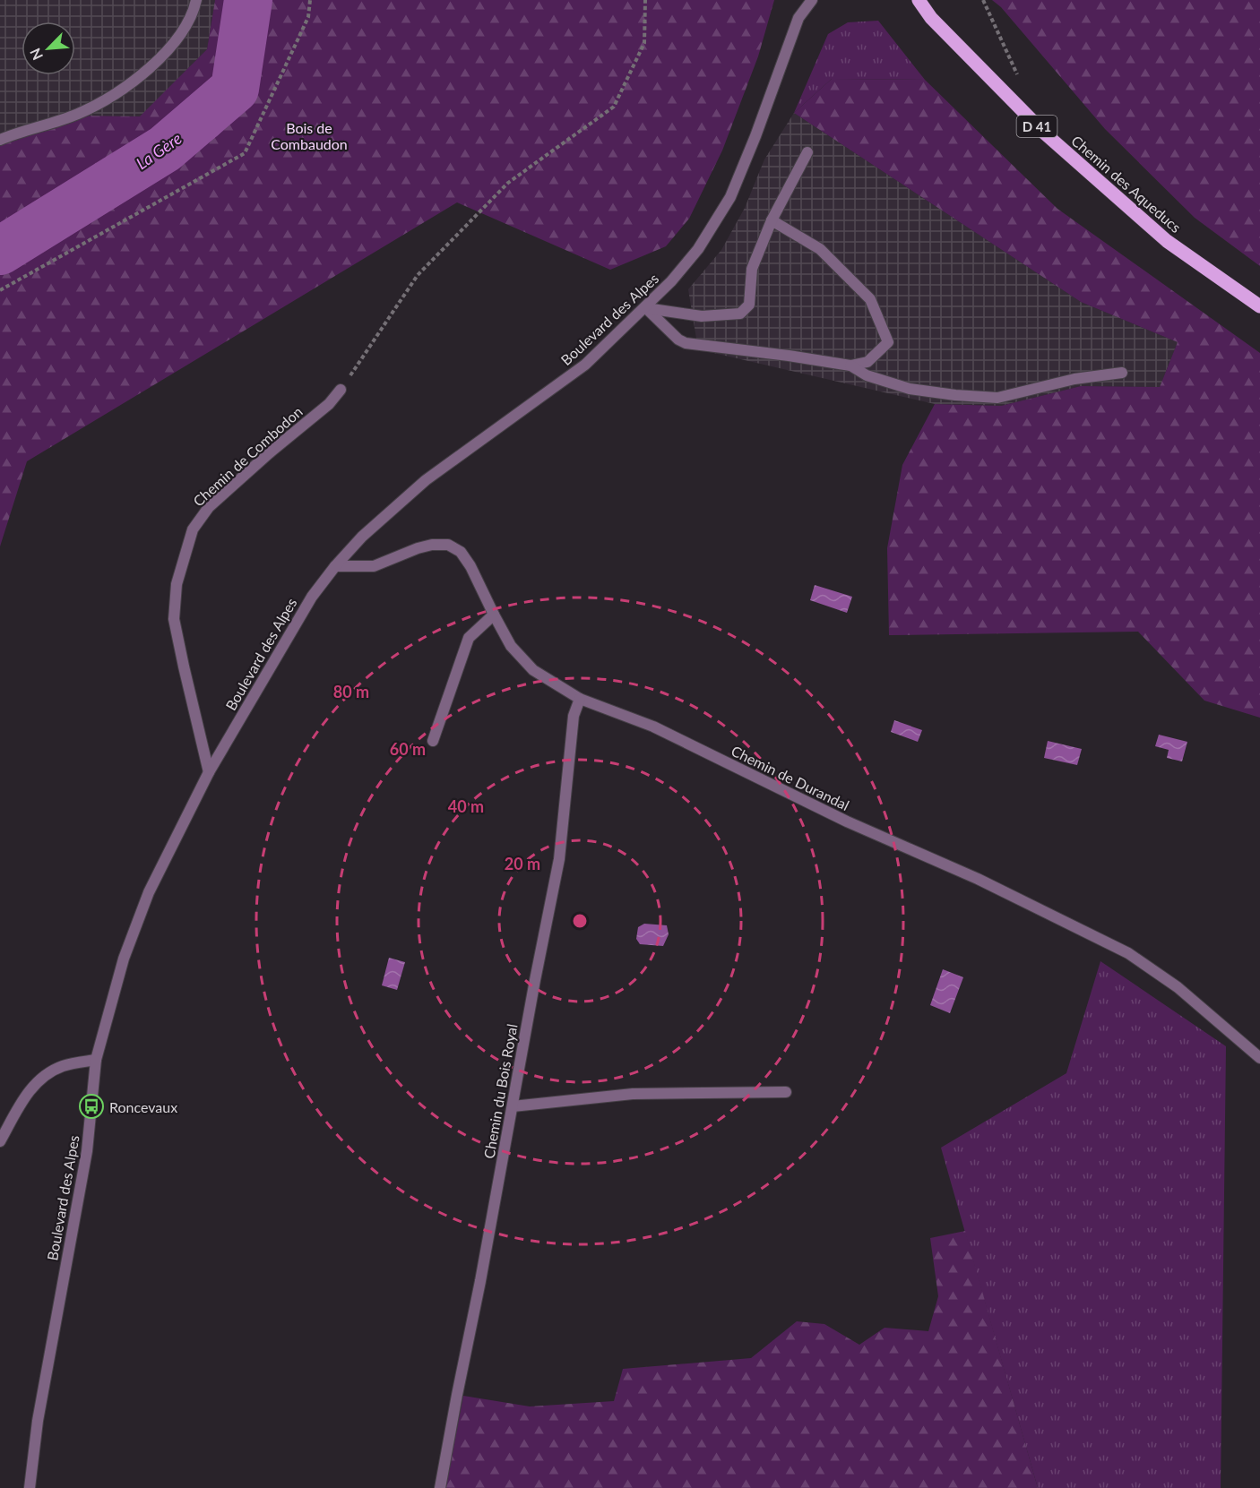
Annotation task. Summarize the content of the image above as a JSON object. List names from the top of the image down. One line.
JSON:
{"streets":{"main road":["D 41","Chemin des Aqueducs"],"street":["Boulevard des Alpes","Chemin de Combodon","Chemin de Durandal","Chemin du Bois Royal"]},"crossings":[["Boulevard des Alpes","Chemin de Combodon"],["Boulevard des Alpes","Chemin de Durandal"],["Chemin de Durandal","Chemin du Bois Royal"]],"water":["La Gère"],"parks":["Bois de Combaudon"],"places":{"bus stop":["Roncevaux"]},"north":"bottom left","rings":["80 m","60 m","40 m","20 m"]}
